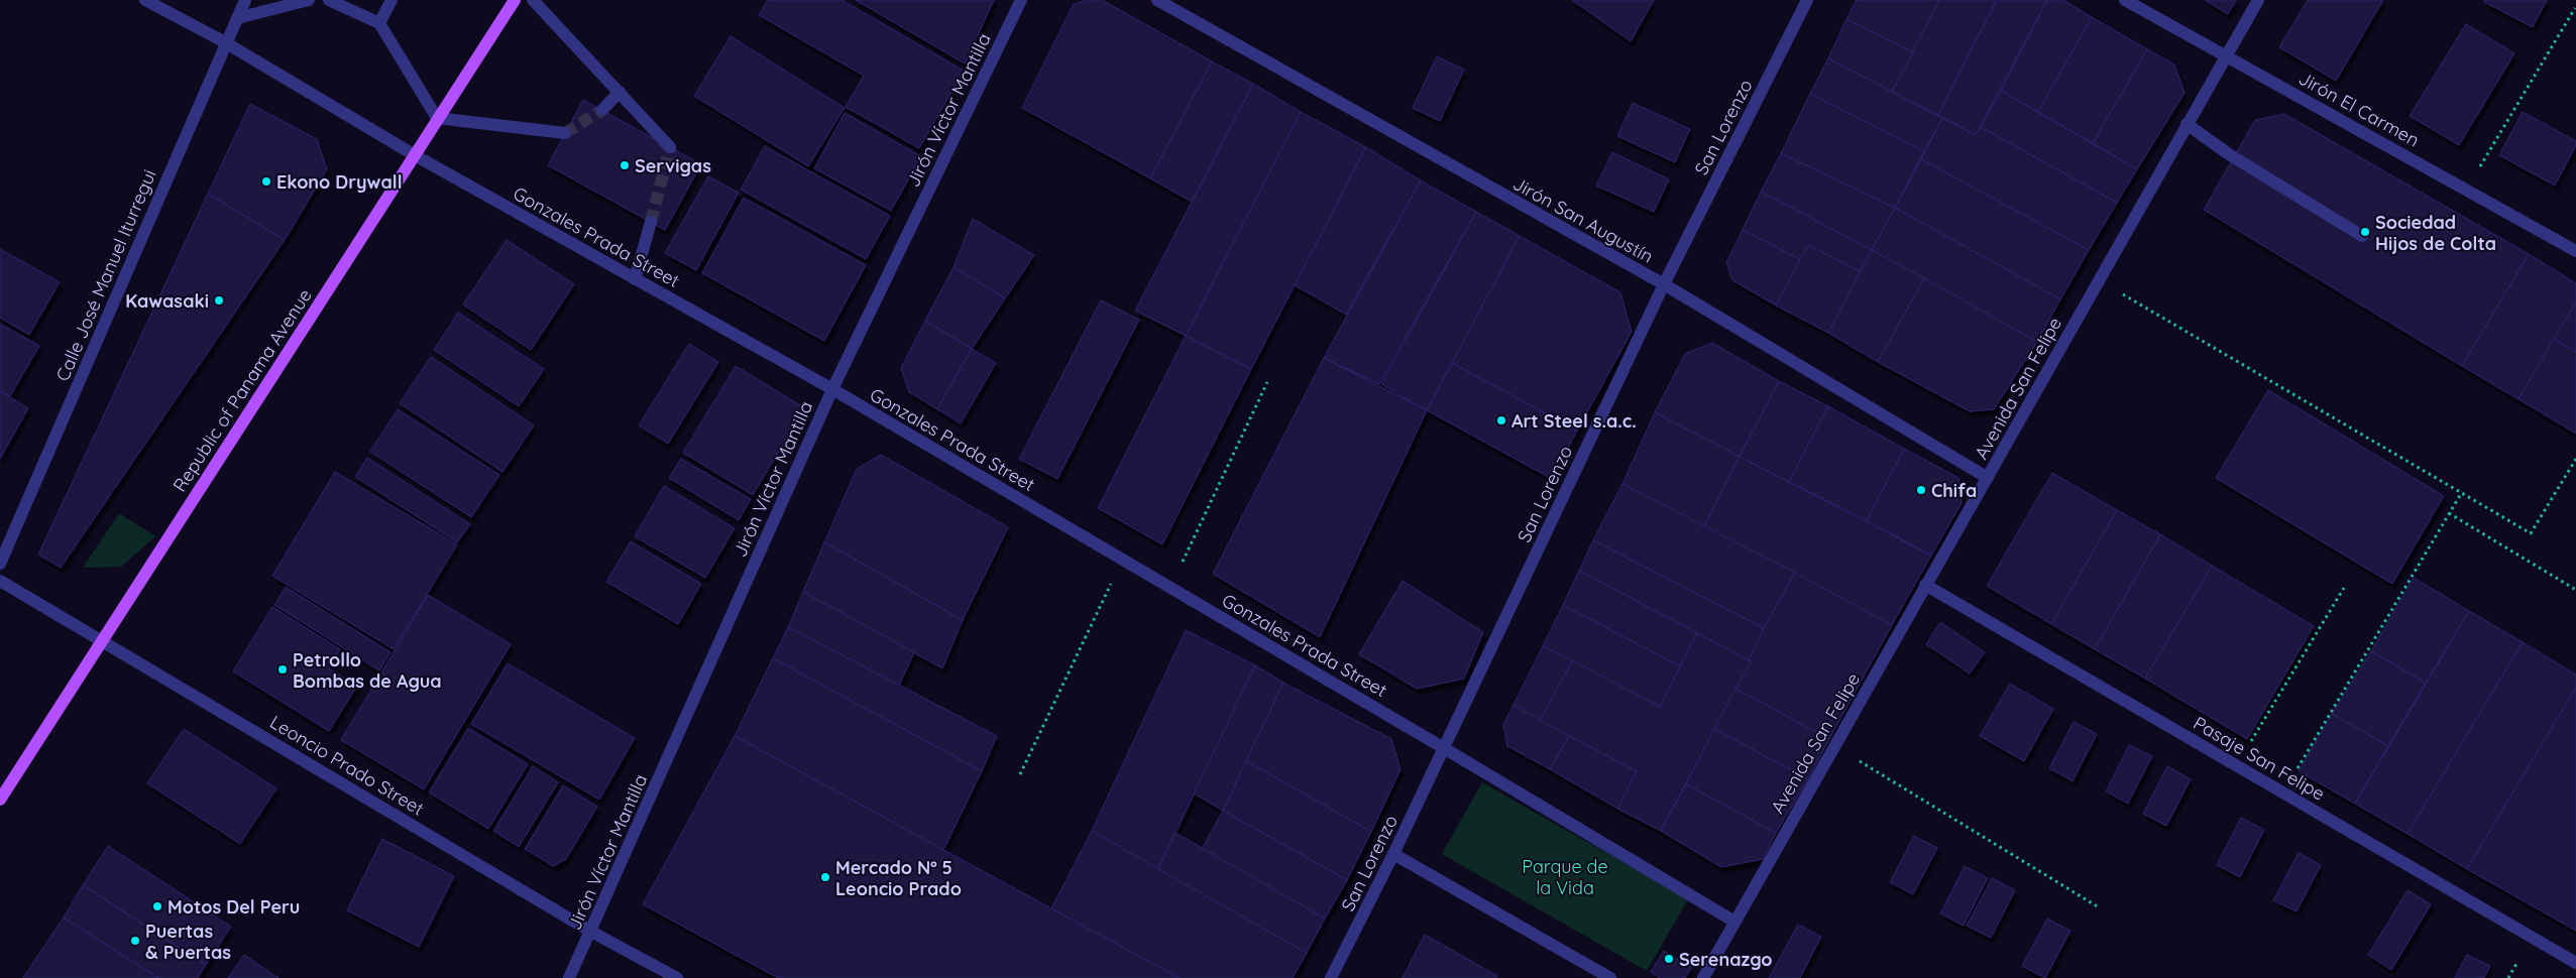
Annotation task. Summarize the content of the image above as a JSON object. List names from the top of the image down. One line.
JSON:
{"streets":{"main road":["Republic of Panama Avenue"],"street":["Jirón El Carmen","Jirón Víctor Mantilla","San Lorenzo","Jirón San Augustín","Gonzales Prada Street","Calle José Manuel Iturregui","Avenida San Felipe","Pasaje San Felipe","Leoncio Prado Street"]},"crossings":[["Jirón El Carmen","Avenida San Felipe"],["Jirón Víctor Mantilla","Gonzales Prada Street"],["Jirón Víctor Mantilla","Leoncio Prado Street"],["San Lorenzo","Jirón San Augustín"],["San Lorenzo","Gonzales Prada Street"],["Jirón San Augustín","Avenida San Felipe"],["Gonzales Prada Street","Calle José Manuel Iturregui"],["Gonzales Prada Street","Avenida San Felipe"],["Gonzales Prada Street","Republic of Panama Avenue"],["Avenida San Felipe","Pasaje San Felipe"],["Republic of Panama Avenue","Leoncio Prado Street"]],"parks":["Parque de la Vida"],"places":["Servigas","Ekono Drywall","Sociedad Hijos de Colta","Kawasaki","Art Steel s.a.c.","Chifa","Petrollo Bombas de Agua","Mercado Nº 5 Leoncio Prado","Motos Del Peru","Puertas & Puertas","Serenazgo"]}
